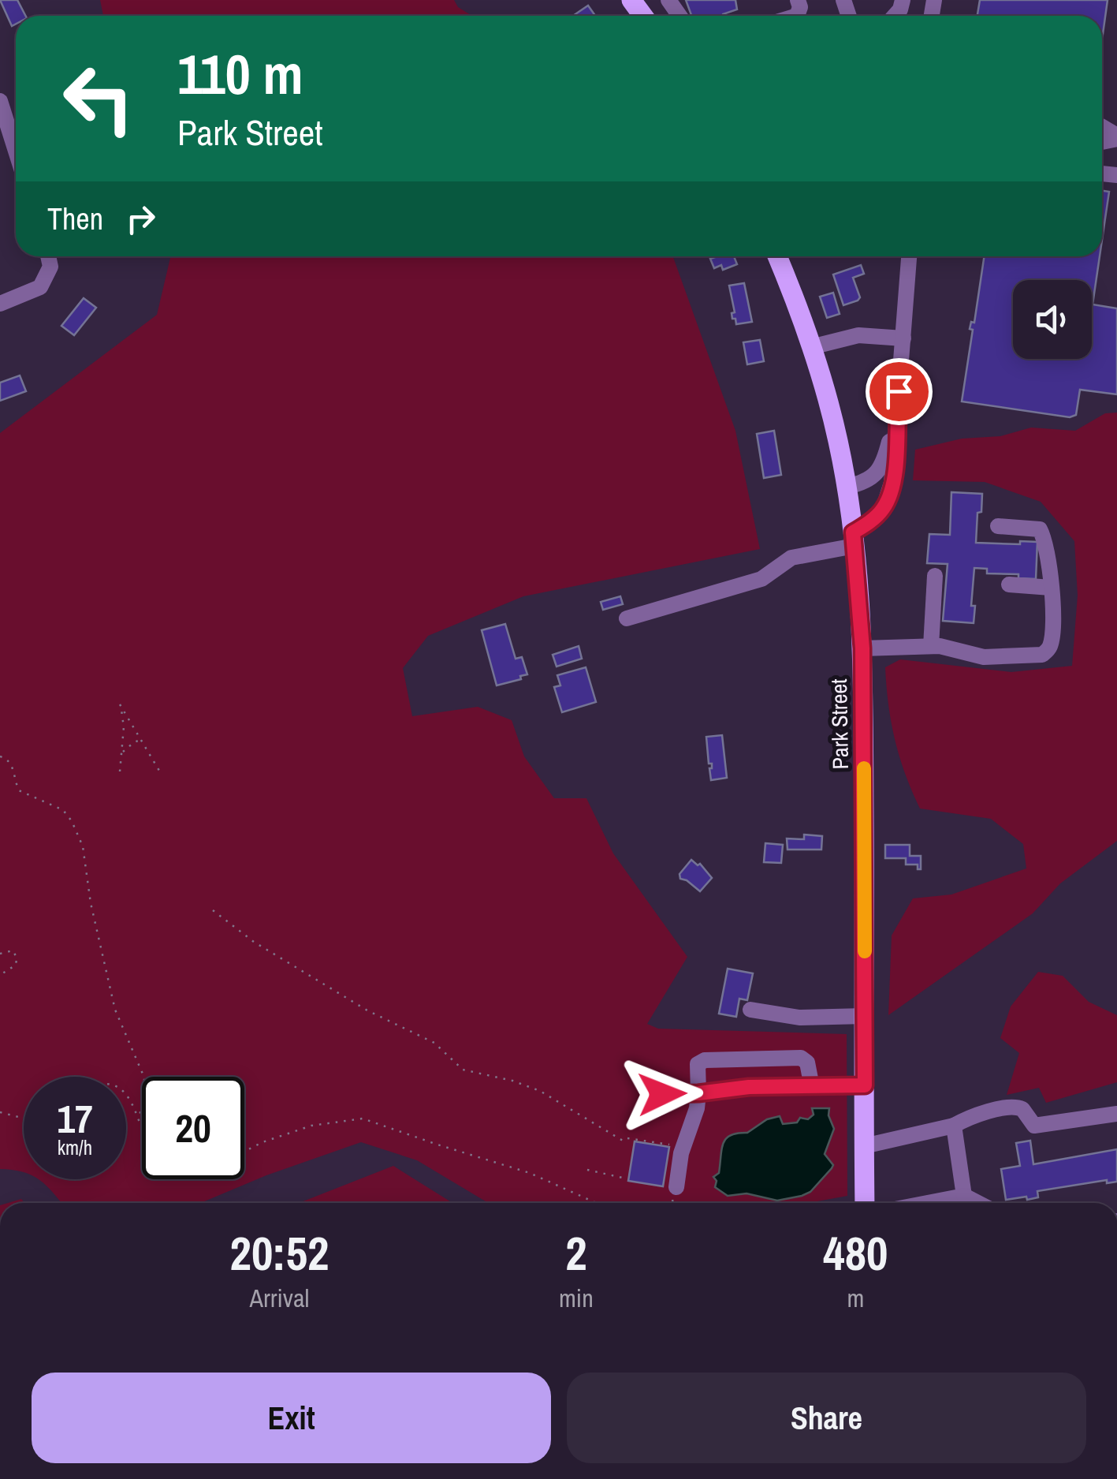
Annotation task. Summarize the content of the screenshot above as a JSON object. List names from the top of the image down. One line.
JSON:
{"streets":{"main road":["Park Street"]},"page":{"turn":["110 m","Park Street"],"then":"Then","speed":"17 km/h","limit":"20","eta":["20:52","Arrival","2","min","480","m"],"buttons":["Exit","Share"]}}
